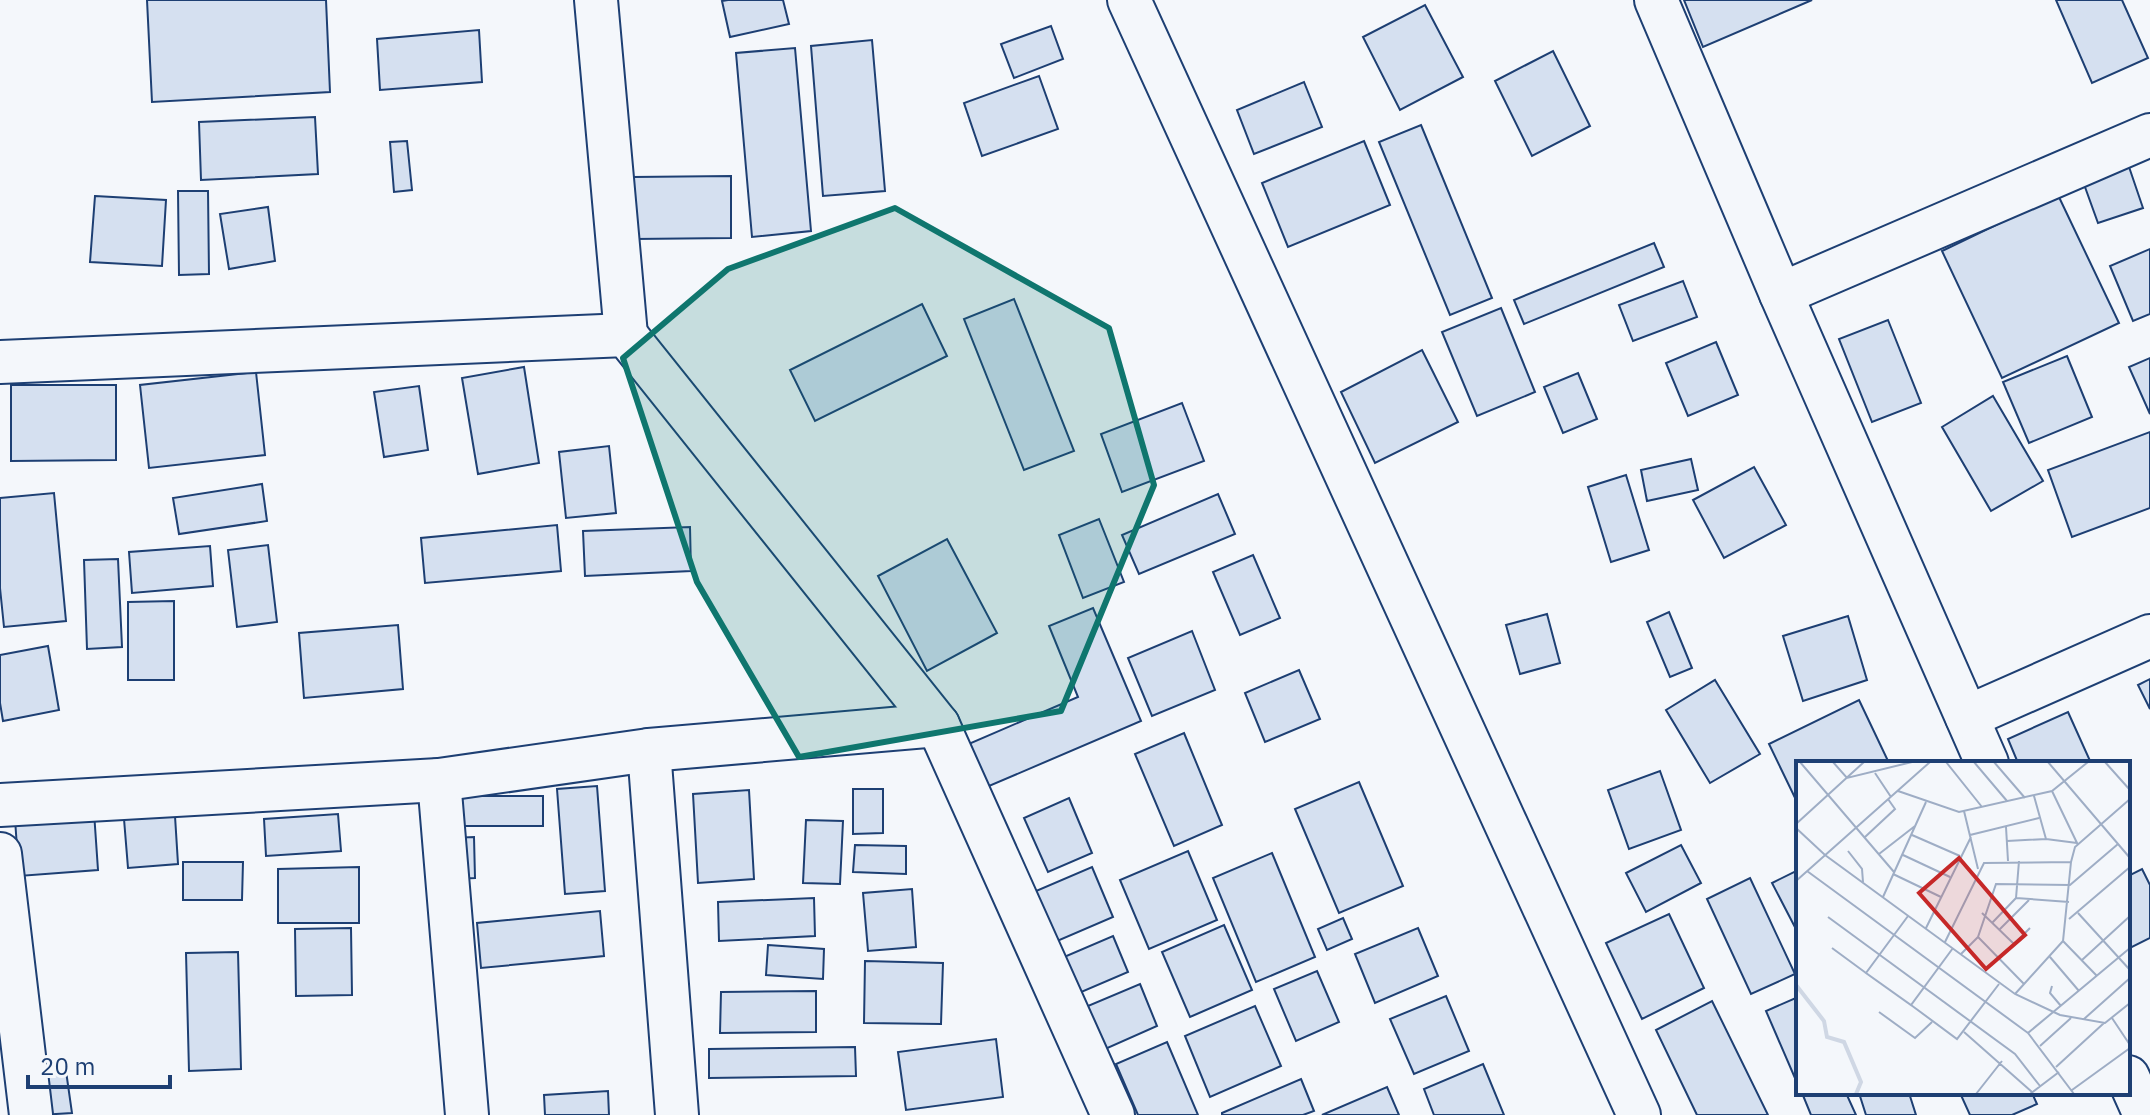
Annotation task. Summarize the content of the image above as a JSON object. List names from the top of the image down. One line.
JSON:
{"scale_bar":"20 m"}
